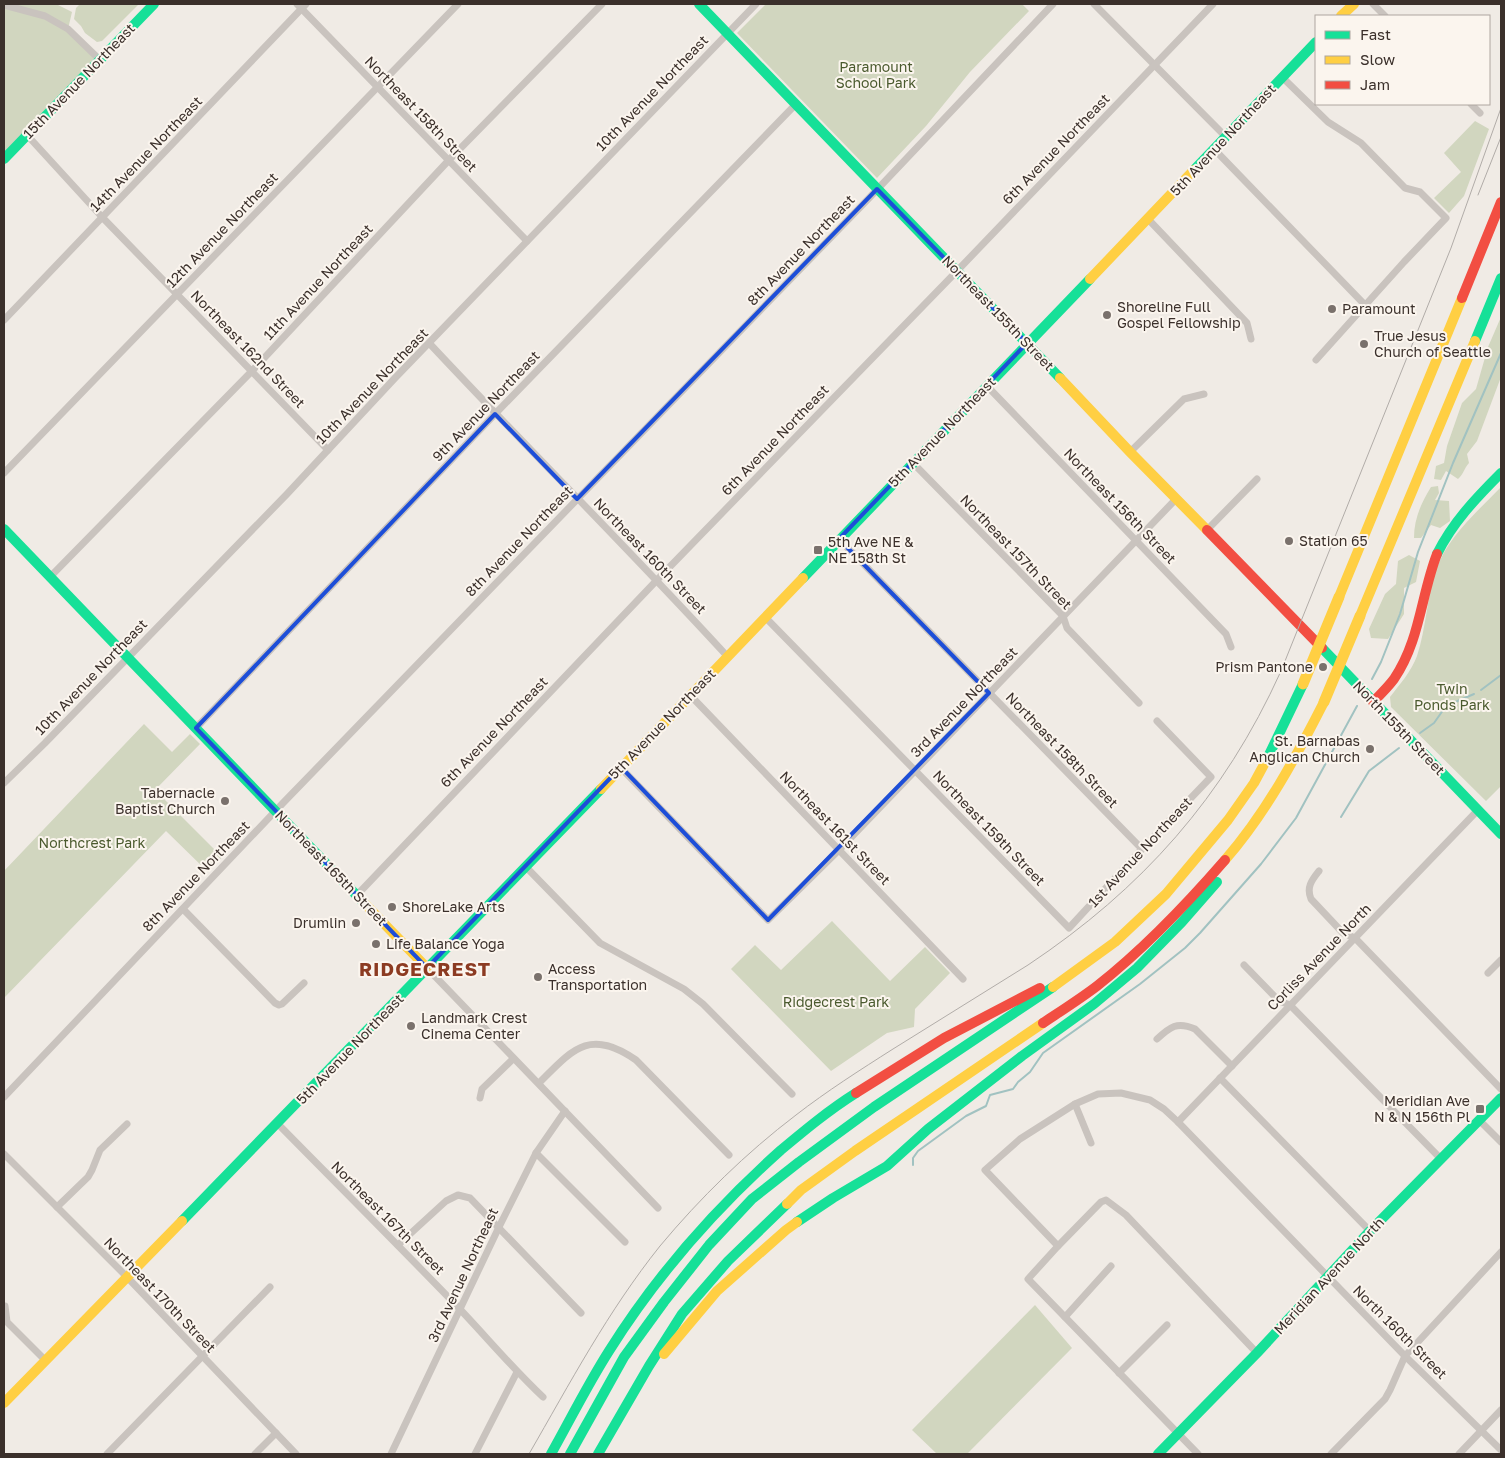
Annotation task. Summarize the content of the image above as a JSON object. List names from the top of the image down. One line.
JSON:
{"streets":{"main road":["15th Avenue Northeast","5th Avenue Northeast","Northeast 155th Street","North 155th Street","Northeast 165th Street","Meridian Avenue North"],"street":["10th Avenue Northeast","Northeast 158th Street","6th Avenue Northeast","14th Avenue Northeast","12th Avenue Northeast","8th Avenue Northeast","11th Avenue Northeast","Northeast 162nd Street","9th Avenue Northeast","Northeast 156th Street","Northeast 157th Street","Northeast 160th Street","3rd Avenue Northeast","Northeast 161st Street","Northeast 159th Street","1st Avenue Northeast","Corliss Avenue North","Northeast 167th Street","Northeast 170th Street","North 160th Street"]},"crossings":[["15th Avenue Northeast","Northeast 162nd Street"],["10th Avenue Northeast","Northeast 158th Street"],["10th Avenue Northeast","Northeast 155th Street"],["10th Avenue Northeast","Northeast 162nd Street"],["10th Avenue Northeast","Northeast 160th Street"],["10th Avenue Northeast","Northeast 165th Street"],["Northeast 158th Street","5th Avenue Northeast"],["Northeast 158th Street","14th Avenue Northeast"],["Northeast 158th Street","12th Avenue Northeast"],["Northeast 158th Street","11th Avenue Northeast"],["Northeast 158th Street","3rd Avenue Northeast"],["Northeast 158th Street","1st Avenue Northeast"],["5th Avenue Northeast","Northeast 155th Street"],["5th Avenue Northeast","Northeast 156th Street"],["5th Avenue Northeast","Northeast 157th Street"],["5th Avenue Northeast","Northeast 160th Street"],["5th Avenue Northeast","3rd Avenue Northeast"],["5th Avenue Northeast","Northeast 161st Street"],["5th Avenue Northeast","Northeast 159th Street"],["5th Avenue Northeast","Northeast 165th Street"],["5th Avenue Northeast","Northeast 167th Street"],["5th Avenue Northeast","Northeast 170th Street"],["6th Avenue Northeast","Northeast 155th Street"],["6th Avenue Northeast","Northeast 160th Street"],["6th Avenue Northeast","Northeast 165th Street"],["14th Avenue Northeast","Northeast 162nd Street"],["12th Avenue Northeast","Northeast 162nd Street"],["8th Avenue Northeast","Northeast 155th Street"],["8th Avenue Northeast","Northeast 160th Street"],["8th Avenue Northeast","Northeast 165th Street"],["11th Avenue Northeast","Northeast 162nd Street"],["11th Avenue Northeast","Northeast 165th Street"],["Northeast 155th Street","9th Avenue Northeast"],["Northeast 155th Street","3rd Avenue Northeast"],["Northeast 155th Street","North 155th Street"],["9th Avenue Northeast","Northeast 160th Street"],["9th Avenue Northeast","Northeast 165th Street"],["Northeast 156th Street","3rd Avenue Northeast"],["Northeast 157th Street","3rd Avenue Northeast"],["3rd Avenue Northeast","Northeast 161st Street"],["3rd Avenue Northeast","Northeast 159th Street"],["3rd Avenue Northeast","Northeast 165th Street"],["3rd Avenue Northeast","Northeast 167th Street"],["North 155th Street","Corliss Avenue North"],["Northeast 159th Street","1st Avenue Northeast"],["Corliss Avenue North","North 160th Street"],["Meridian Avenue North","North 160th Street"]],"districts":["RIDGECREST"],"parks":["Paramount School Park","Twin Ponds Park","Northcrest Park","Ridgecrest Park"],"places":{"other":["Paramount","Shoreline Full Gospel Fellowship","True Jesus Church of Seattle","Station 65","Prism Pantone","St. Barnabas Anglican Church","Tabernacle Baptist Church","ShoreLake Arts","Drumlin","Life Balance Yoga","Access Transportation","Landmark Crest Cinema Center"],"transit":["5th Ave NE & NE 158th St","Meridian Ave N & N 156th Pl"]},"legend":["Fast","Slow","Jam"]}
